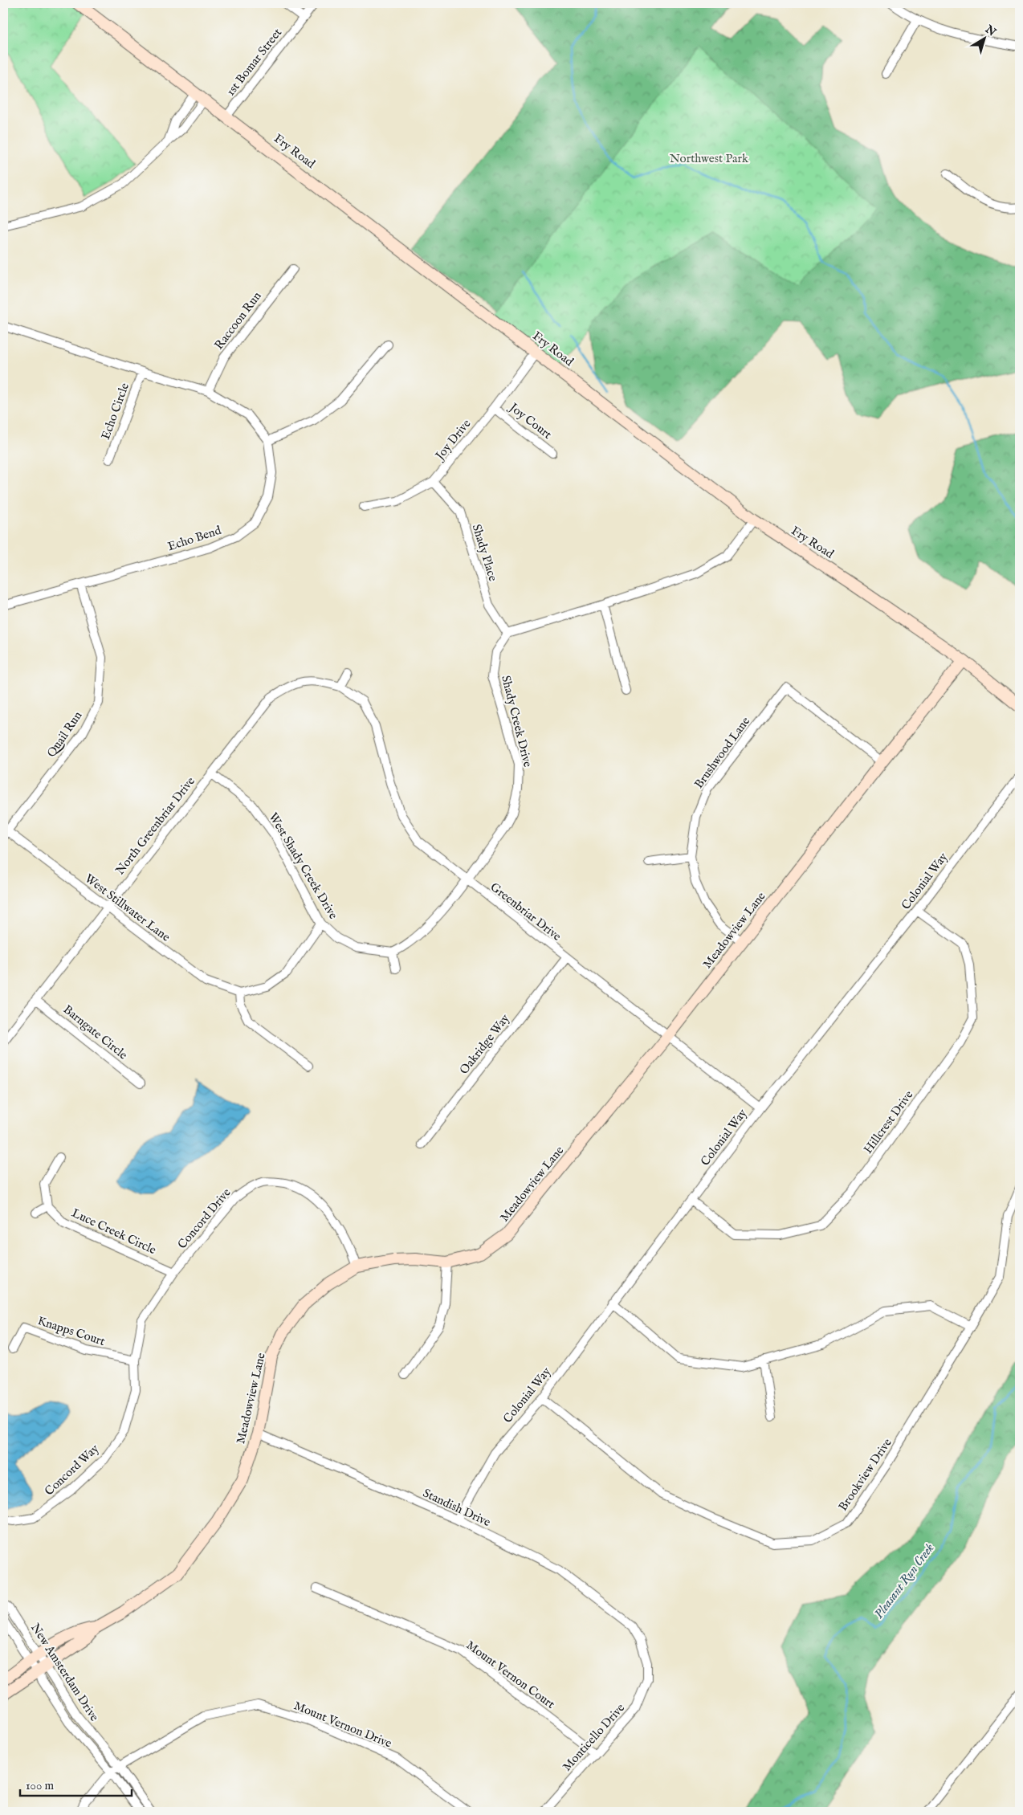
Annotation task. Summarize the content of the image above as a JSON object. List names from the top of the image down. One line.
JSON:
{"streets":{"street":["1st Bomar Street","Fry Road","Raccoon Run","Echo Circle","Joy Court","Joy Drive","Echo Bend","Shady Place","Shady Creek Drive","Quail Run","Brushwood Lane","North Greenbriar Drive","West Shady Creek Drive","Colonial Way","West Stillwater Lane","Greenbriar Drive","Meadowview Lane","Barngate Circle","Oakridge Way","Hillcrest Drive","Concord Drive","Luce Creek Circle","Knapps Court","Concord Way","Brookview Drive","Standish Drive","New Amsterdam Drive","Mount Vernon Court","Mount Vernon Drive","Monticello Drive"]},"crossings":[["1st Bomar Street","Fry Road"],["Fry Road","Joy Drive"],["Fry Road","Meadowview Lane"],["Joy Court","Joy Drive"],["Joy Drive","Shady Place"],["Echo Bend","Quail Run"],["Shady Place","Shady Creek Drive"],["Shady Creek Drive","West Shady Creek Drive"],["Shady Creek Drive","Greenbriar Drive"],["Quail Run","West Stillwater Lane"],["Brushwood Lane","Meadowview Lane"],["North Greenbriar Drive","West Shady Creek Drive"],["North Greenbriar Drive","West Stillwater Lane"],["North Greenbriar Drive","Greenbriar Drive"],["North Greenbriar Drive","Barngate Circle"],["Colonial Way","Greenbriar Drive"],["Colonial Way","Hillcrest Drive"],["Colonial Way","Brookview Drive"],["Colonial Way","Standish Drive"],["Greenbriar Drive","Meadowview Lane"],["Greenbriar Drive","Oakridge Way"],["Meadowview Lane","Concord Drive"],["Meadowview Lane","Standish Drive"],["Meadowview Lane","New Amsterdam Drive"],["Concord Drive","Luce Creek Circle"],["Concord Drive","Concord Way"],["Luce Creek Circle","Concord Way"],["Knapps Court","Concord Way"],["Standish Drive","Monticello Drive"],["New Amsterdam Drive","Mount Vernon Drive"],["Mount Vernon Court","Monticello Drive"]],"water":["Pleasant Run Creek"],"parks":["Northwest Park"],"scale_bar":"100 m","north":"top right"}
